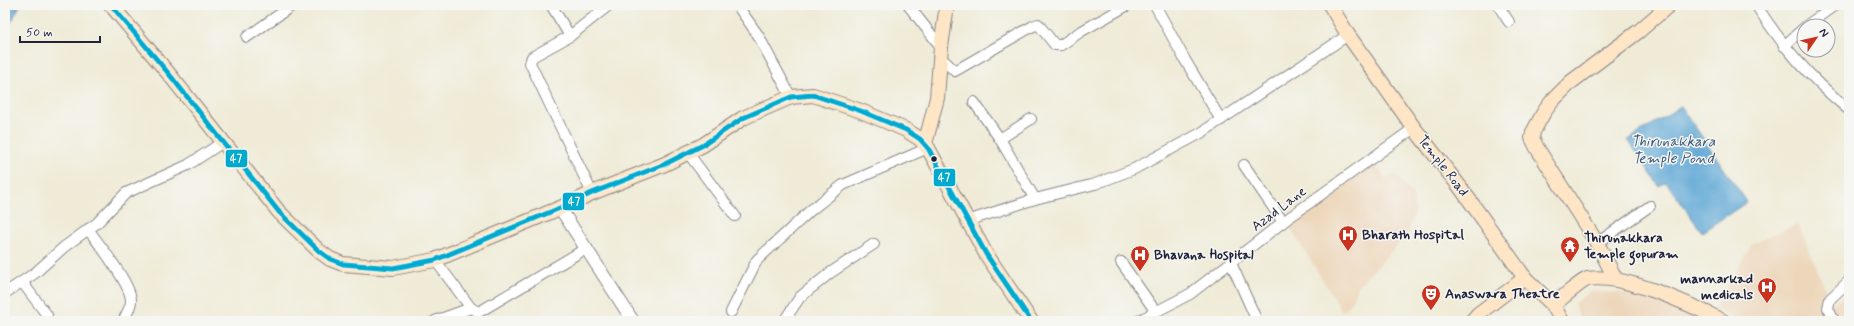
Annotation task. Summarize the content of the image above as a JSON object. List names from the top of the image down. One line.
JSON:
{"streets":{"main road":["Temple Road"],"street":["Azad Lane"]},"crossings":[["Temple Road","Azad Lane"]],"water":["Thirunakkara Temple Pond"],"places":{"hospital":["Bharath Hospital","Bhavana Hospital","mannarkad medicals"],"temple":["Thirunakkara Temple gopuram"],"theatre":["Anaswara Theatre"]},"lines":["transit line 47"],"scale_bar":"50 m","north":"top right"}
